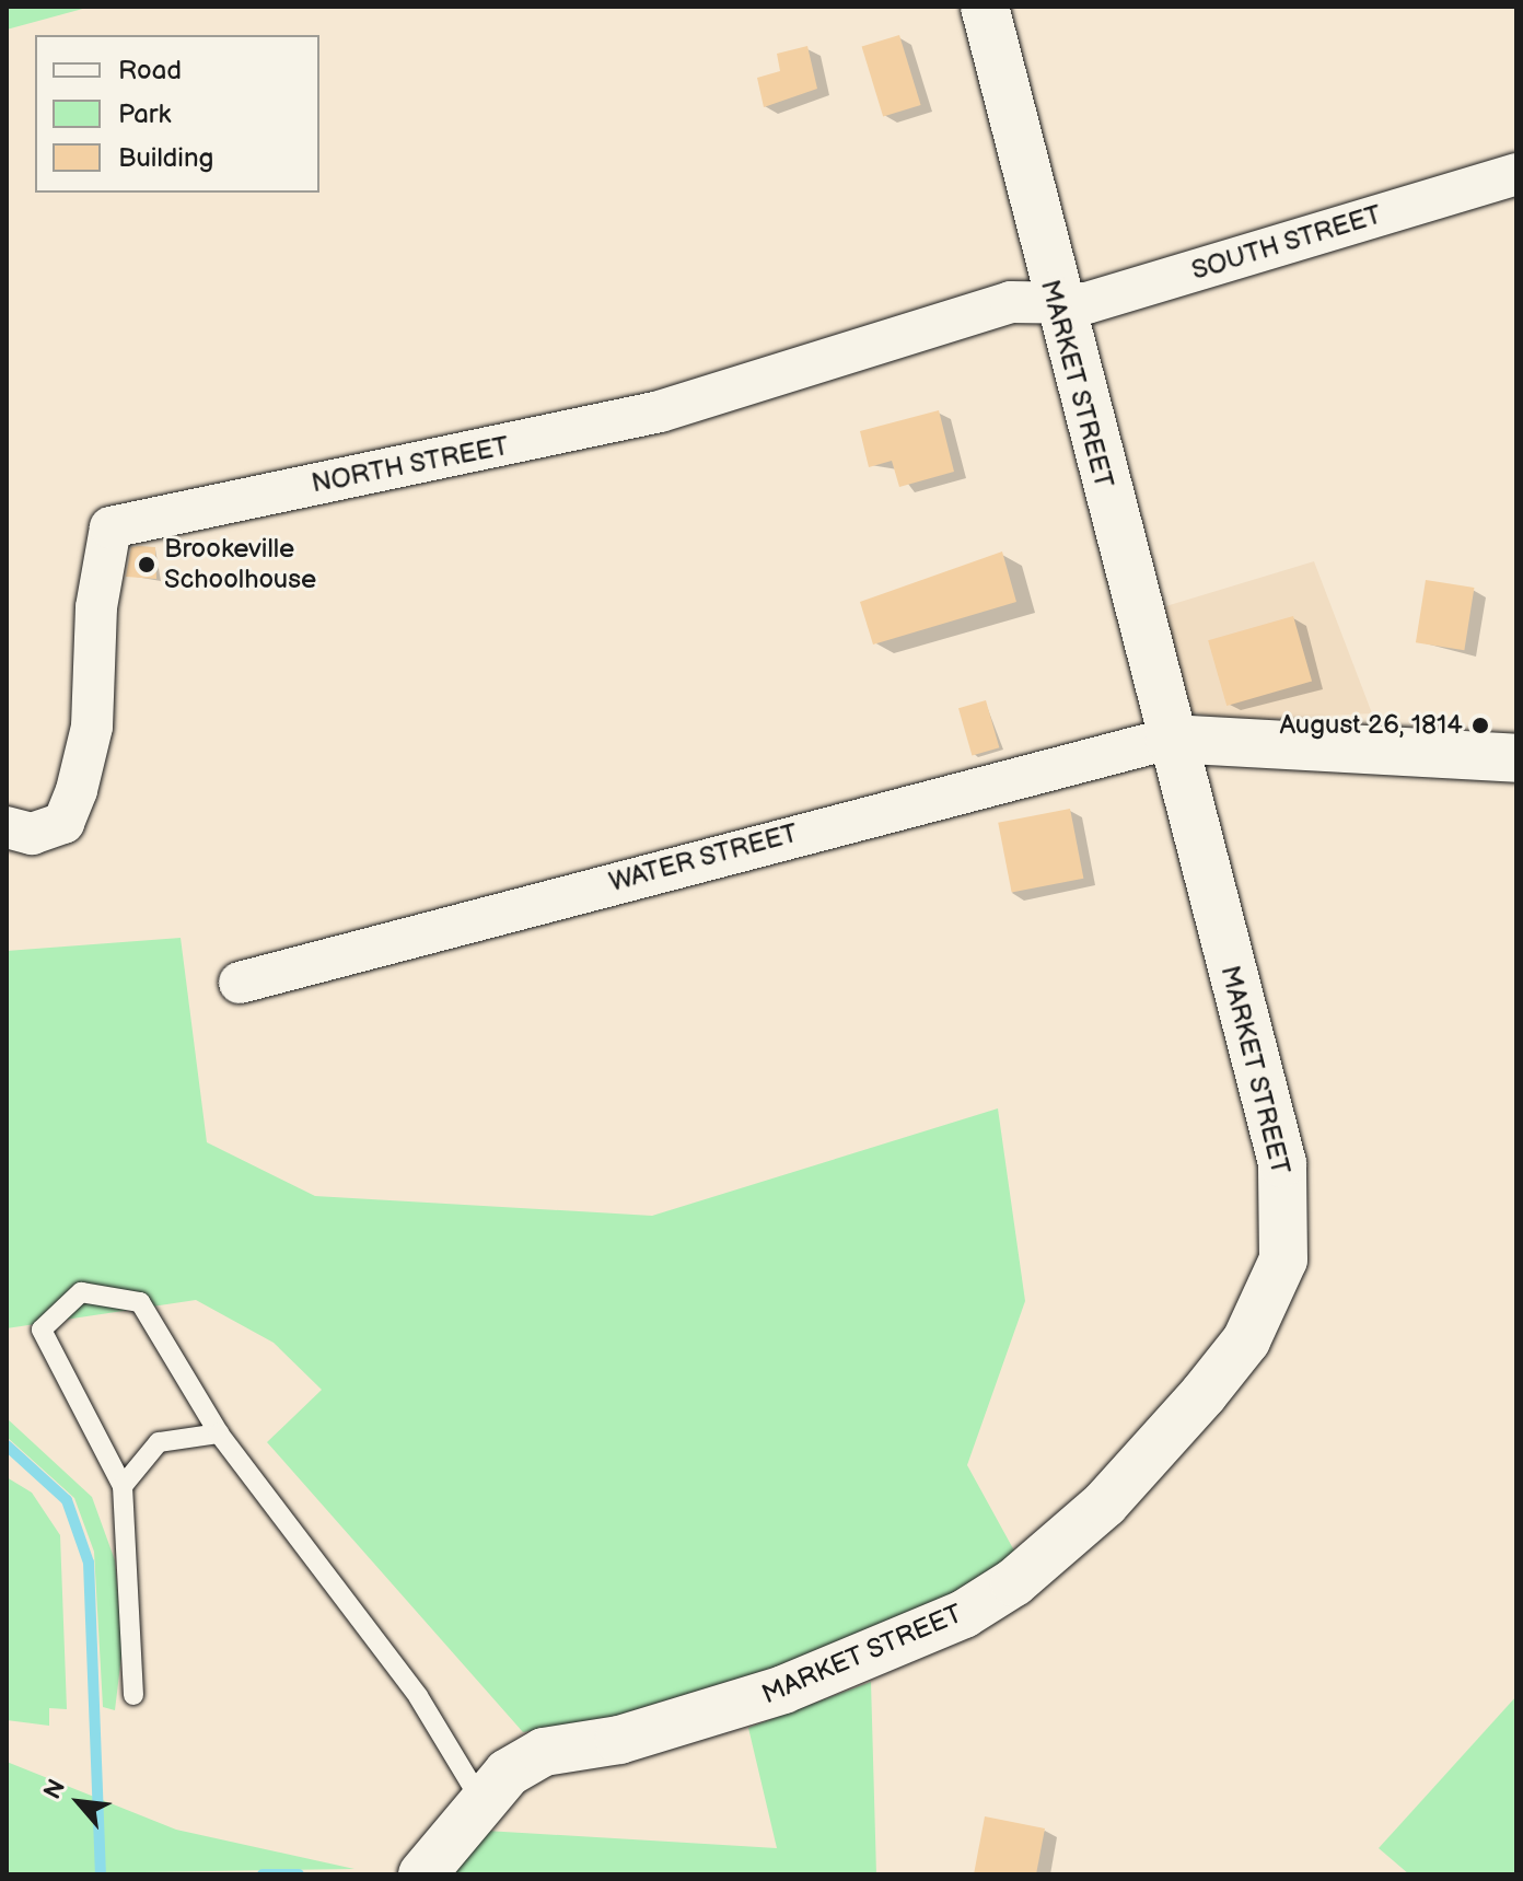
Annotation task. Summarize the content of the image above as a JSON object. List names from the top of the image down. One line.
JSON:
{"streets":{"main road":["MARKET STREET"],"street":["SOUTH STREET","NORTH STREET","WATER STREET"]},"crossings":[["SOUTH STREET","MARKET STREET"],["SOUTH STREET","NORTH STREET"],["MARKET STREET","NORTH STREET"],["MARKET STREET","WATER STREET"]],"places":["Brookeville Schoolhouse","August 26, 1814"],"legend":["Road","Park","Building"],"north":"top left"}
